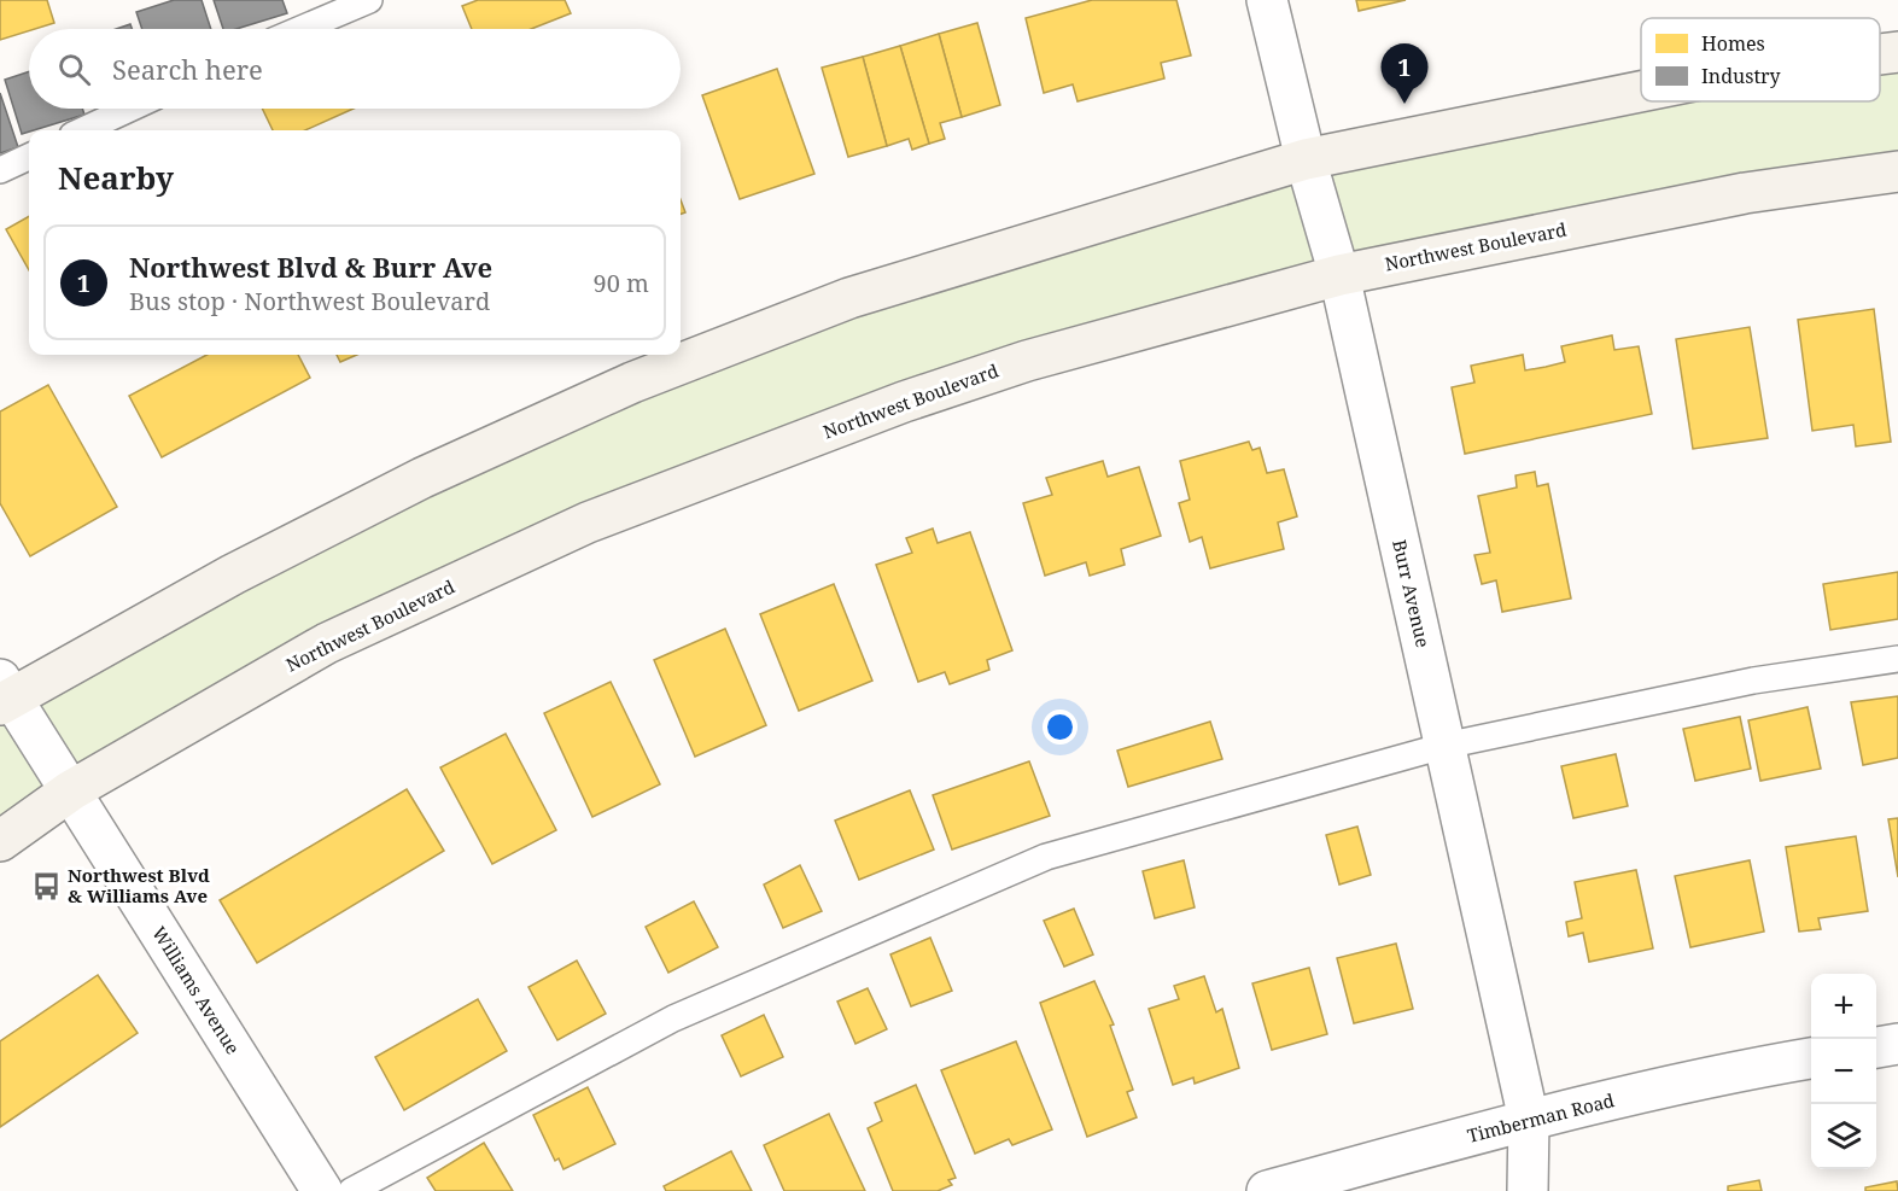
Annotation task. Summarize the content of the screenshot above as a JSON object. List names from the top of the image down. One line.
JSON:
{"streets":{"main road":["Northwest Boulevard"],"street":["Burr Avenue","Williams Avenue","Timberman Road"]},"crossings":[["Northwest Boulevard","Burr Avenue"],["Northwest Boulevard","Williams Avenue"],["Burr Avenue","Timberman Road"]],"places":{"bus stop":["Northwest Blvd & Williams Ave"]},"legend":["Homes","Industry"],"page":{"search":"Search here","pins":"1","heading":"Nearby","list":[{"mark":"1","name":"Northwest Blvd & Burr Ave","note":"Bus stop · Northwest Boulevard","value":"90 m"}],"map_buttons":["+","−"]}}
